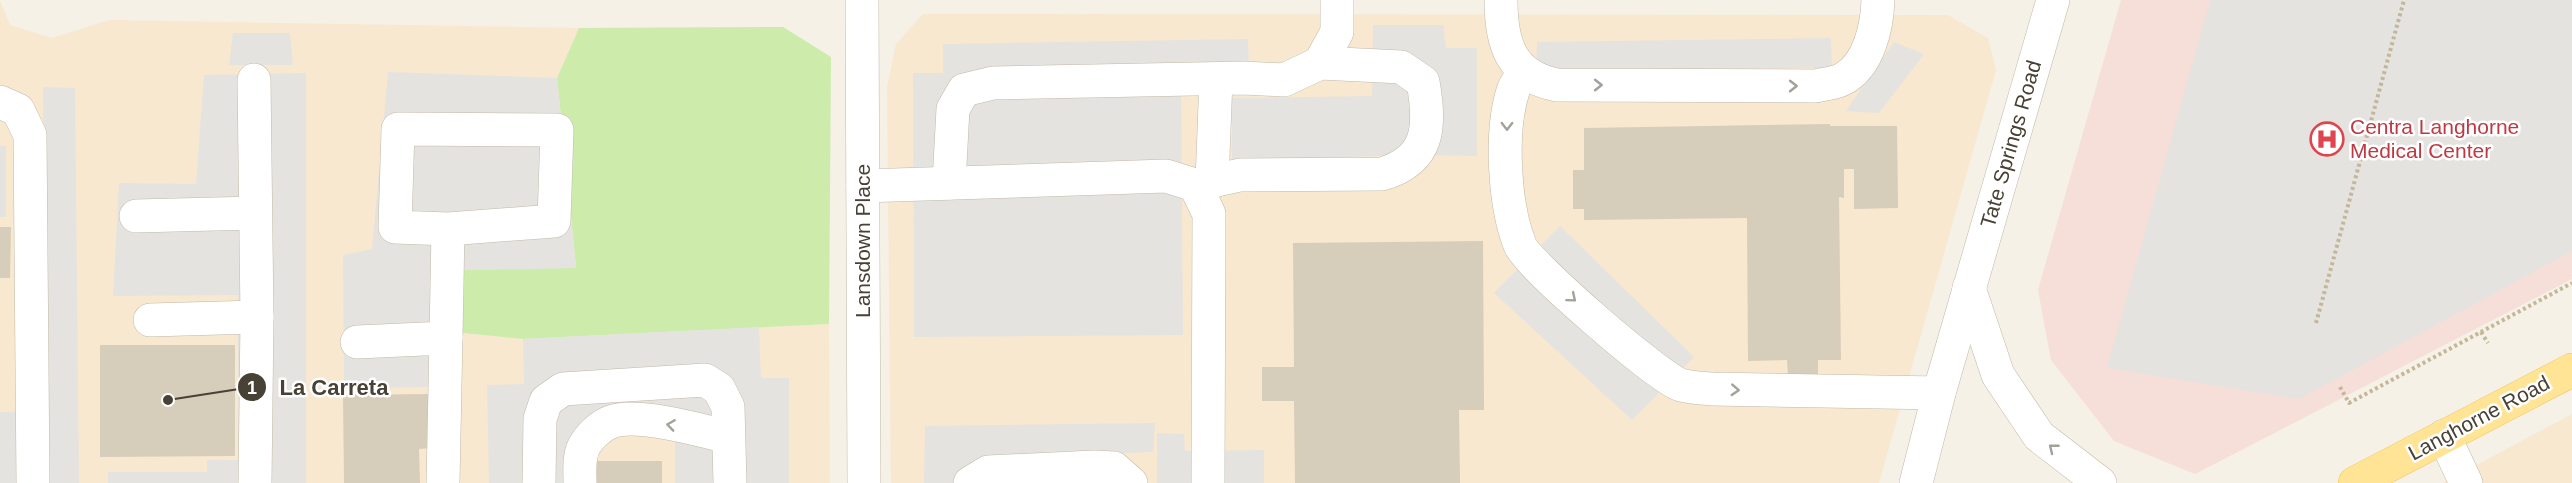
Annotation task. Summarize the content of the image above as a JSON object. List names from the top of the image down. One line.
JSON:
{"streets":{"main road":["Langhorne Road"],"street":["Tate Springs Road","Lansdown Place"]},"places":{"hospital":["Centra Langhorne Medical Center"],"other":["La Carreta"]}}
